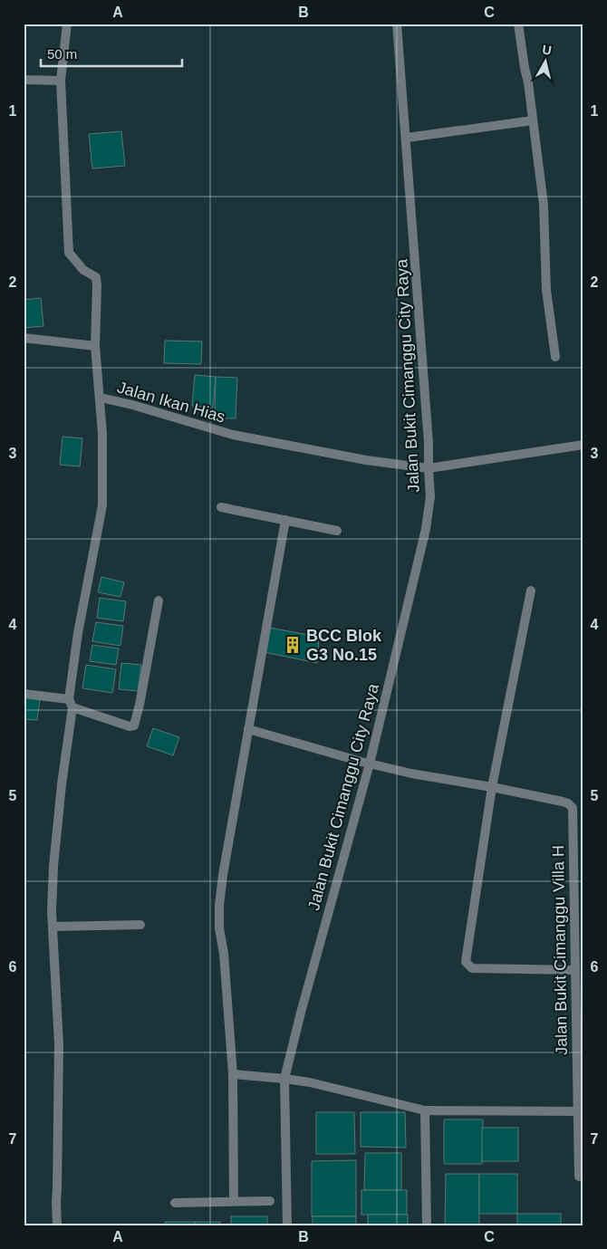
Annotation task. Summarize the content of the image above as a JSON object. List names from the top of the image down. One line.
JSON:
{"streets":{"street":["Jalan Bukit Cimanggu City Raya","Jalan Ikan Hias","Jalan Bukit Cimanggu Villa H"]},"crossings":[["Jalan Bukit Cimanggu City Raya","Jalan Ikan Hias"]],"places":{"building":["BCC Blok G3 No.15"]},"scale_bar":"50 m","north":"top","grid":{"columns":["A","B","C"],"rows":["1","2","3","4","5","6","7"]}}
